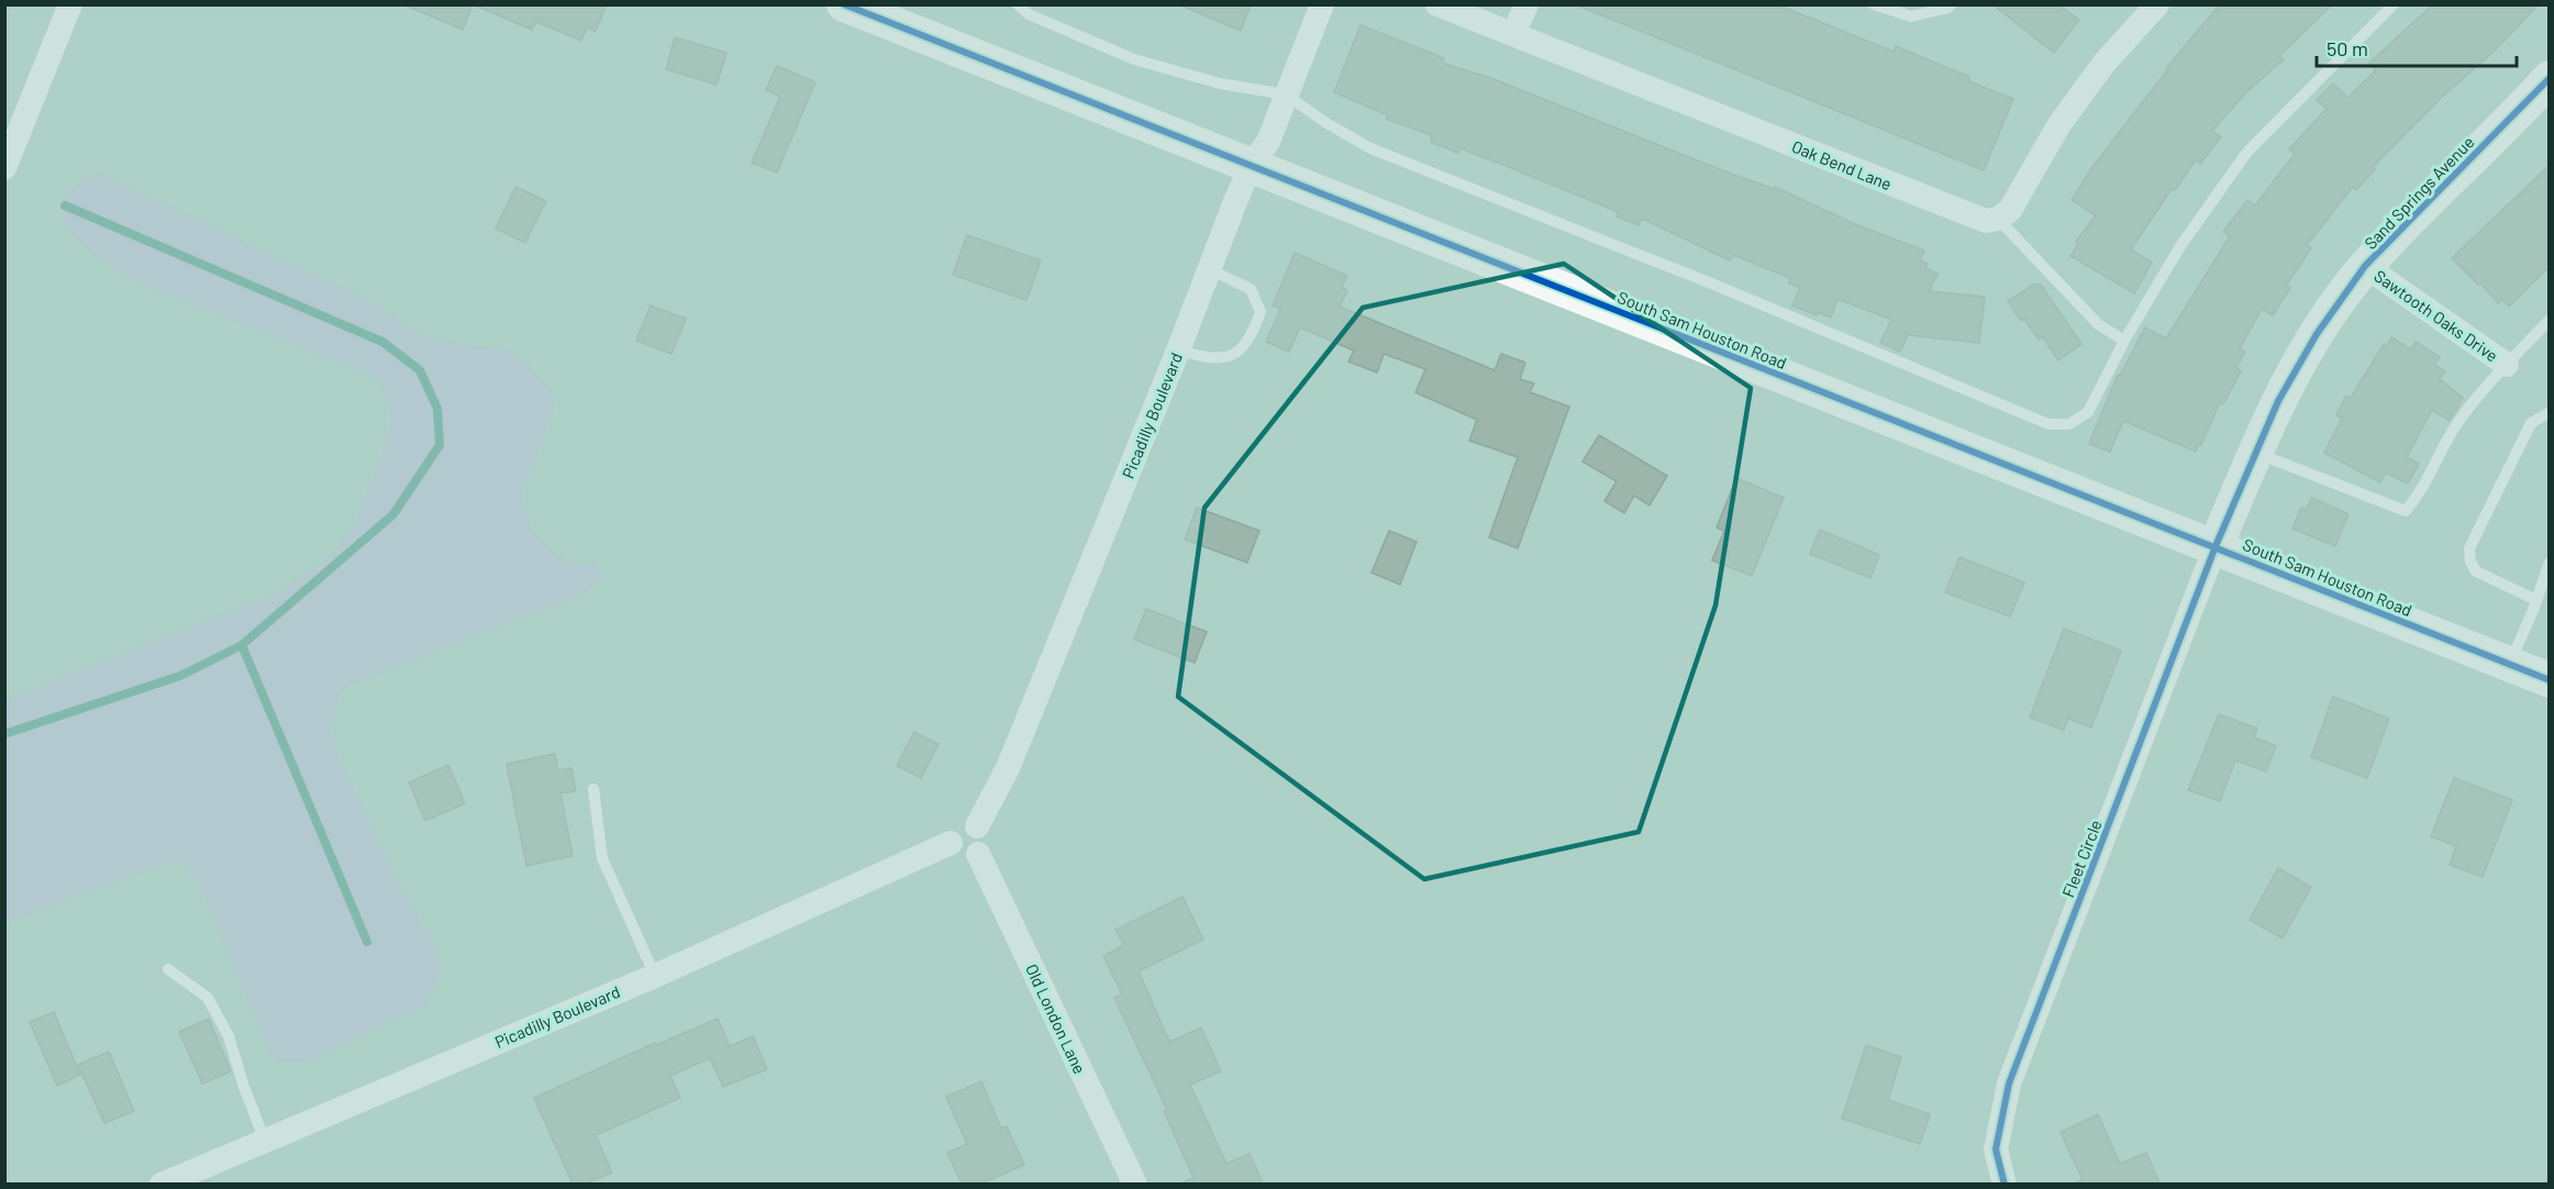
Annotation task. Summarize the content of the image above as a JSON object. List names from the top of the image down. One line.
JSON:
{"streets":{"street":["Oak Bend Lane","Sand Springs Avenue","Sawtooth Oaks Drive","South Sam Houston Road","Picadilly Boulevard","Fleet Circle","Old London Lane"]},"crossings":[["Sand Springs Avenue","Sawtooth Oaks Drive"],["Sand Springs Avenue","South Sam Houston Road"],["Sand Springs Avenue","Fleet Circle"],["South Sam Houston Road","Picadilly Boulevard"],["South Sam Houston Road","Fleet Circle"],["Picadilly Boulevard","Old London Lane"]],"scale_bar":"50 m"}
